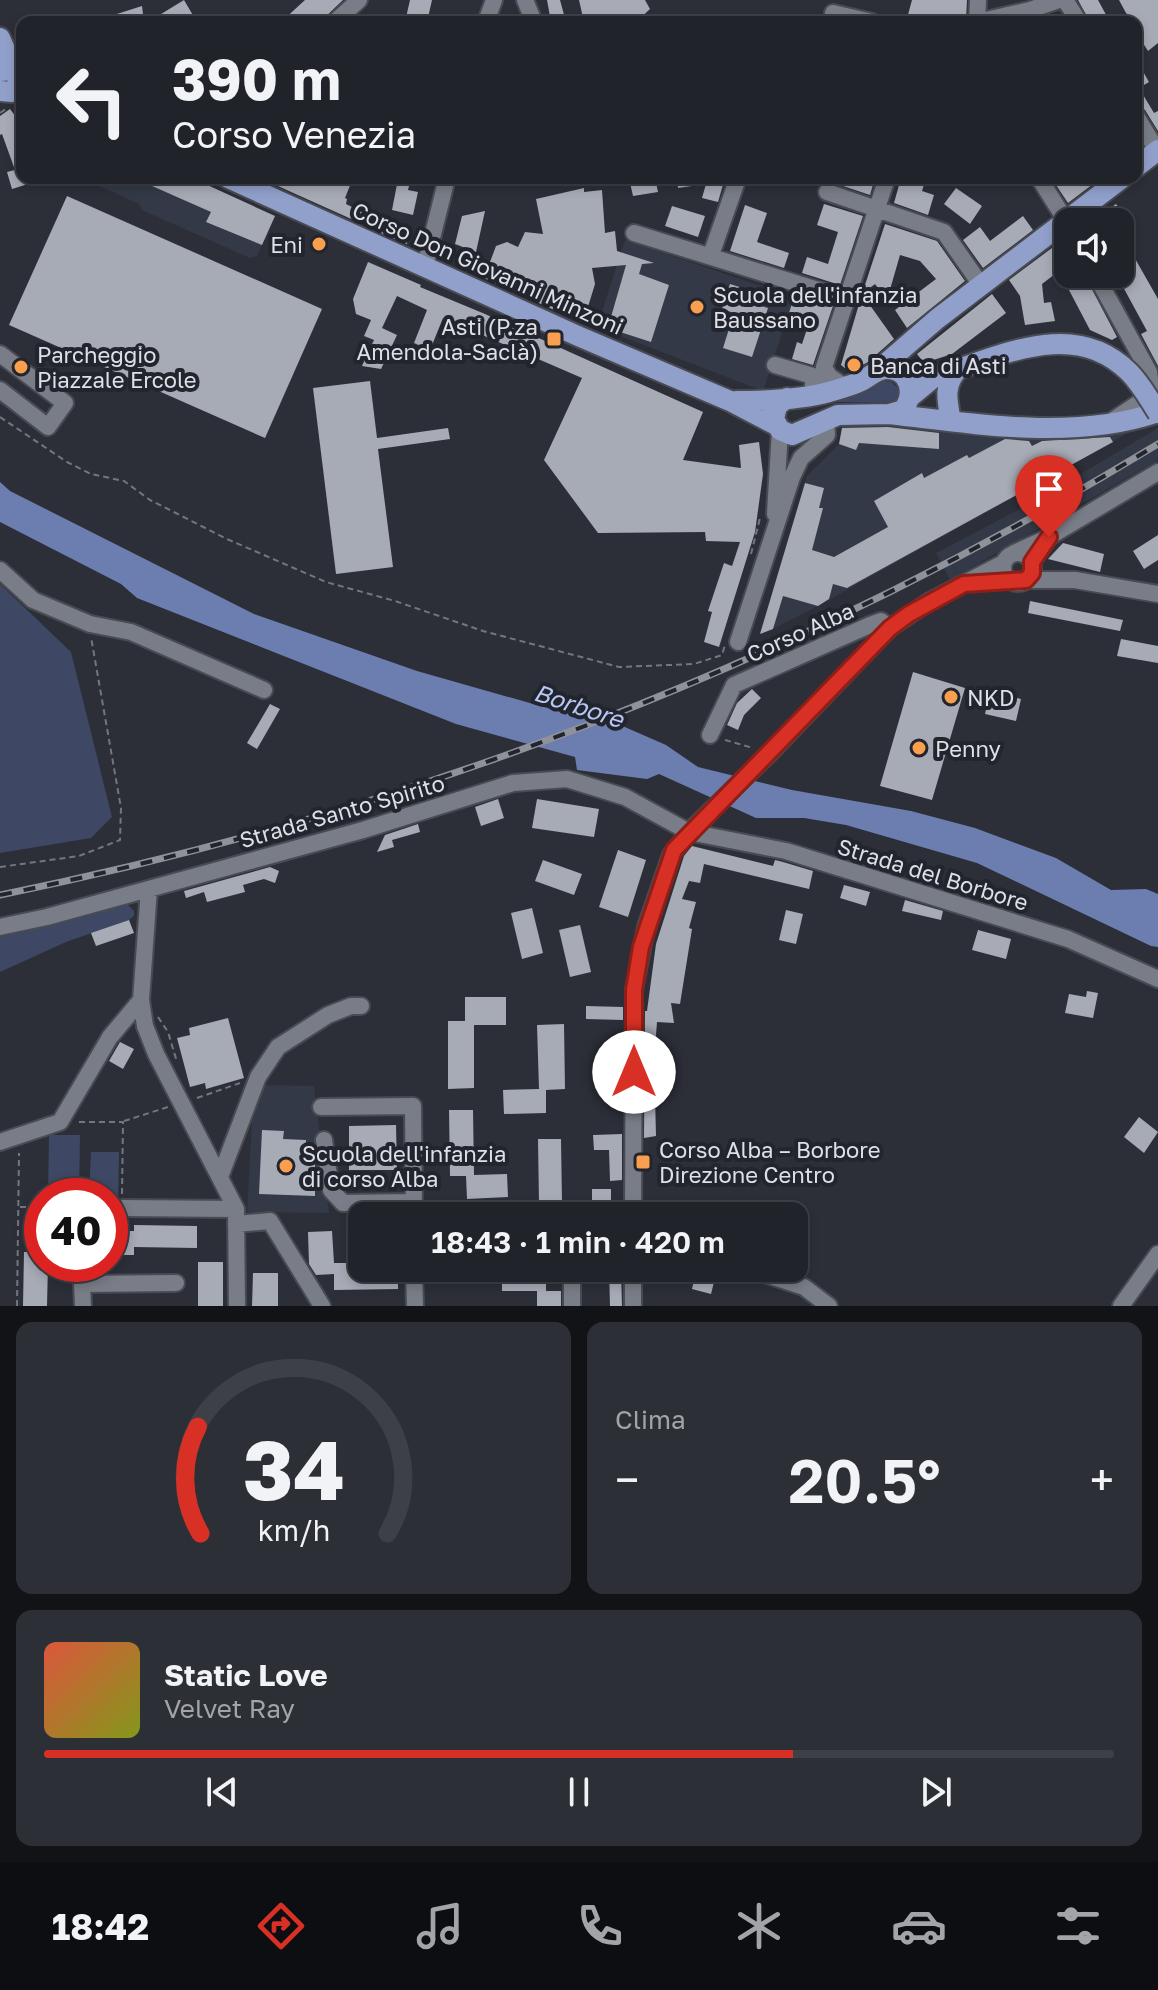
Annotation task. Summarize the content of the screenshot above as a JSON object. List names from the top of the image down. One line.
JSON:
{"streets":{"main road":["Corso Don Giovanni Minzoni"],"street":["Corso Alba","Strada Santo Spirito","Strada del Borbore"]},"crossings":[["Corso Alba","Strada Santo Spirito"],["Corso Alba","Strada del Borbore"],["Strada Santo Spirito","Strada del Borbore"]],"water":["Borbore"],"places":{"other":["Eni","Scuola dell'infanzia Baussano","Banca di Asti","Parcheggio Piazzale Ercole","NKD","Penny","Scuola dell'infanzia di corso Alba"],"transit":["Asti (P.za Amendola-Saclà)","Corso Alba – Borbore Direzione Centro"]},"page":{"turn":["390 m","Corso Venezia"],"limit":"40","trip":"18:43 · 1 min · 420 m","tile":"Clima","heat":["−","20.5°","+"],"song":["Static Love","Velvet Ray"],"tabs":"18:42","gauge":["34","km/h"]}}
